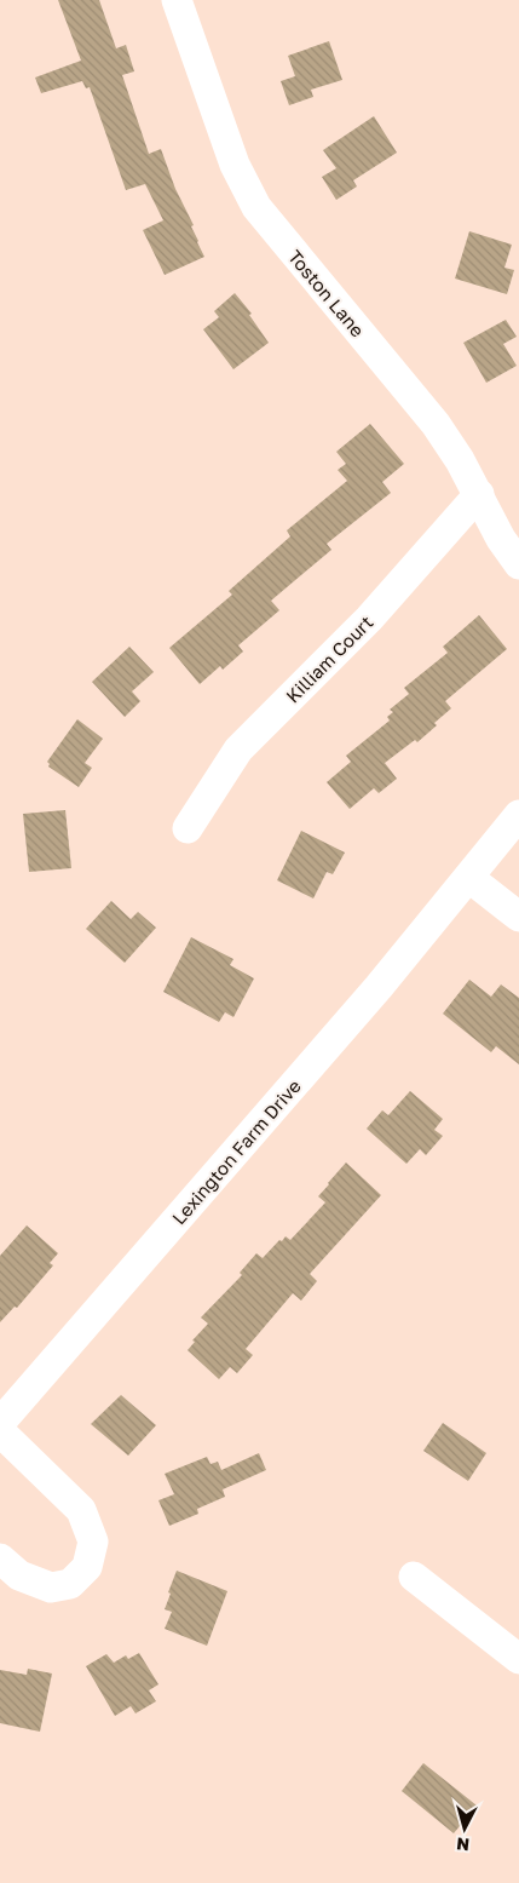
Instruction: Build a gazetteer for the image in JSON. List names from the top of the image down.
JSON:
{
  "streets": {
    "street": ["Toston Lane", "Killiam Court", "Lexington Farm Drive"]
  },
  "crossings": [
    ["Toston Lane", "Killiam Court"]
  ],
  "north": "bottom"
}
